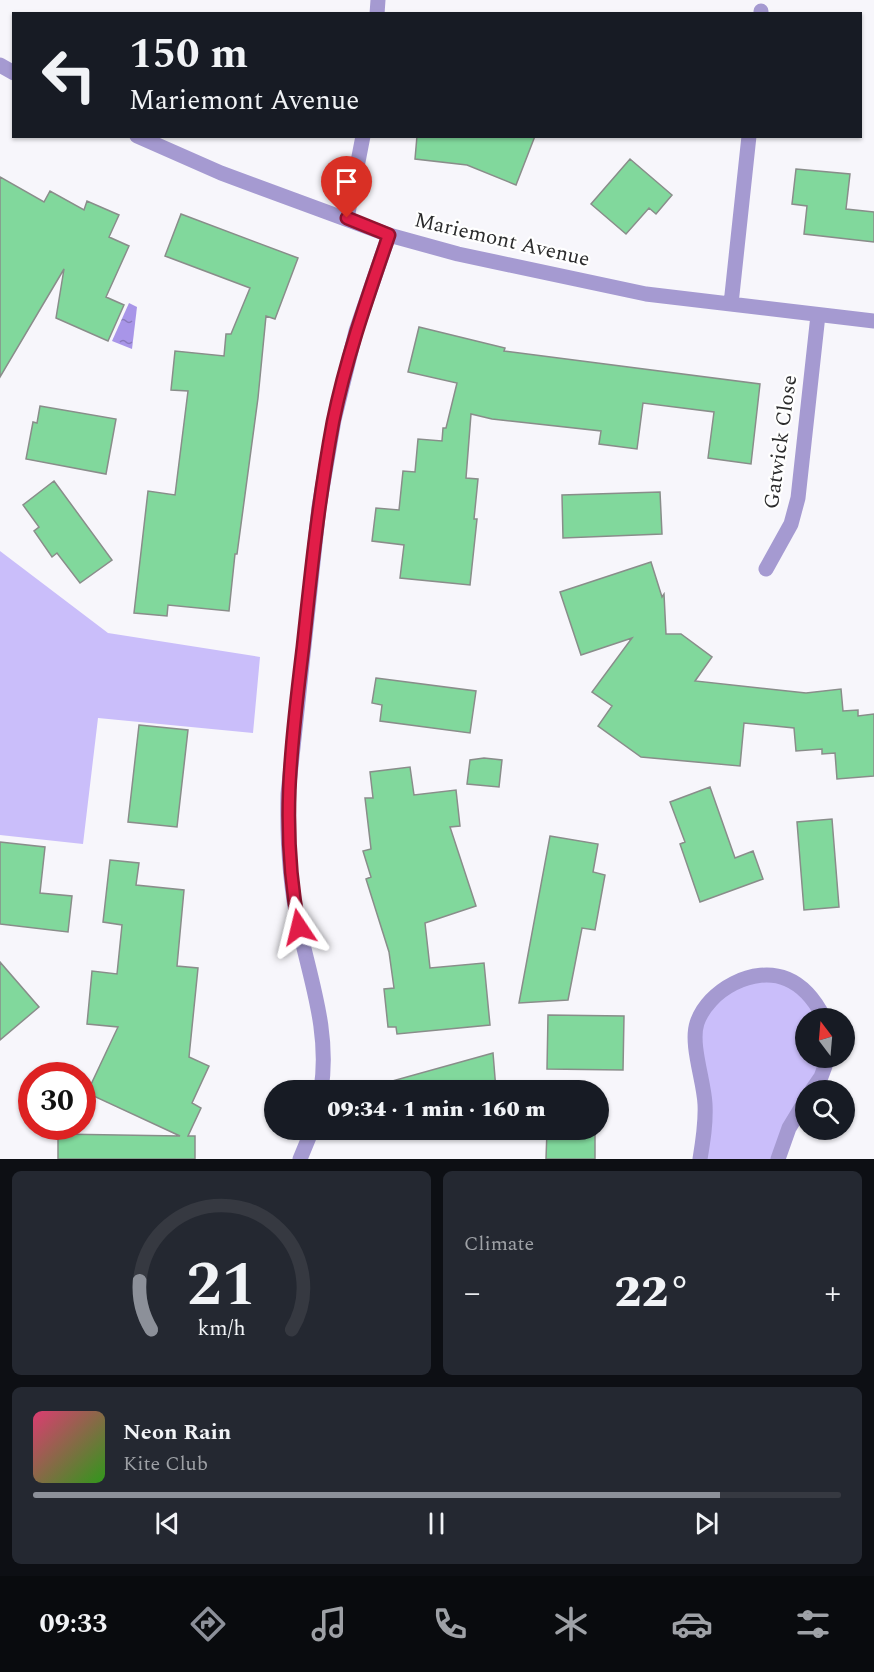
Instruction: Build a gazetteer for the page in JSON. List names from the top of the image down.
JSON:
{
  "streets": {
    "street": ["Mariemont Avenue", "Gatwick Close"]
  },
  "crossings": [
    ["Mariemont Avenue", "Gatwick Close"]
  ],
  "north": "top",
  "page": {
    "turn": ["150 m", "Mariemont Avenue"],
    "limit": "30",
    "trip": "09:34 · 1 min · 160 m",
    "tile": "Climate",
    "heat": ["−", "22°", "+"],
    "song": ["Neon Rain", "Kite Club"],
    "tabs": "09:33",
    "gauge": ["21", "km/h"]
  }
}
